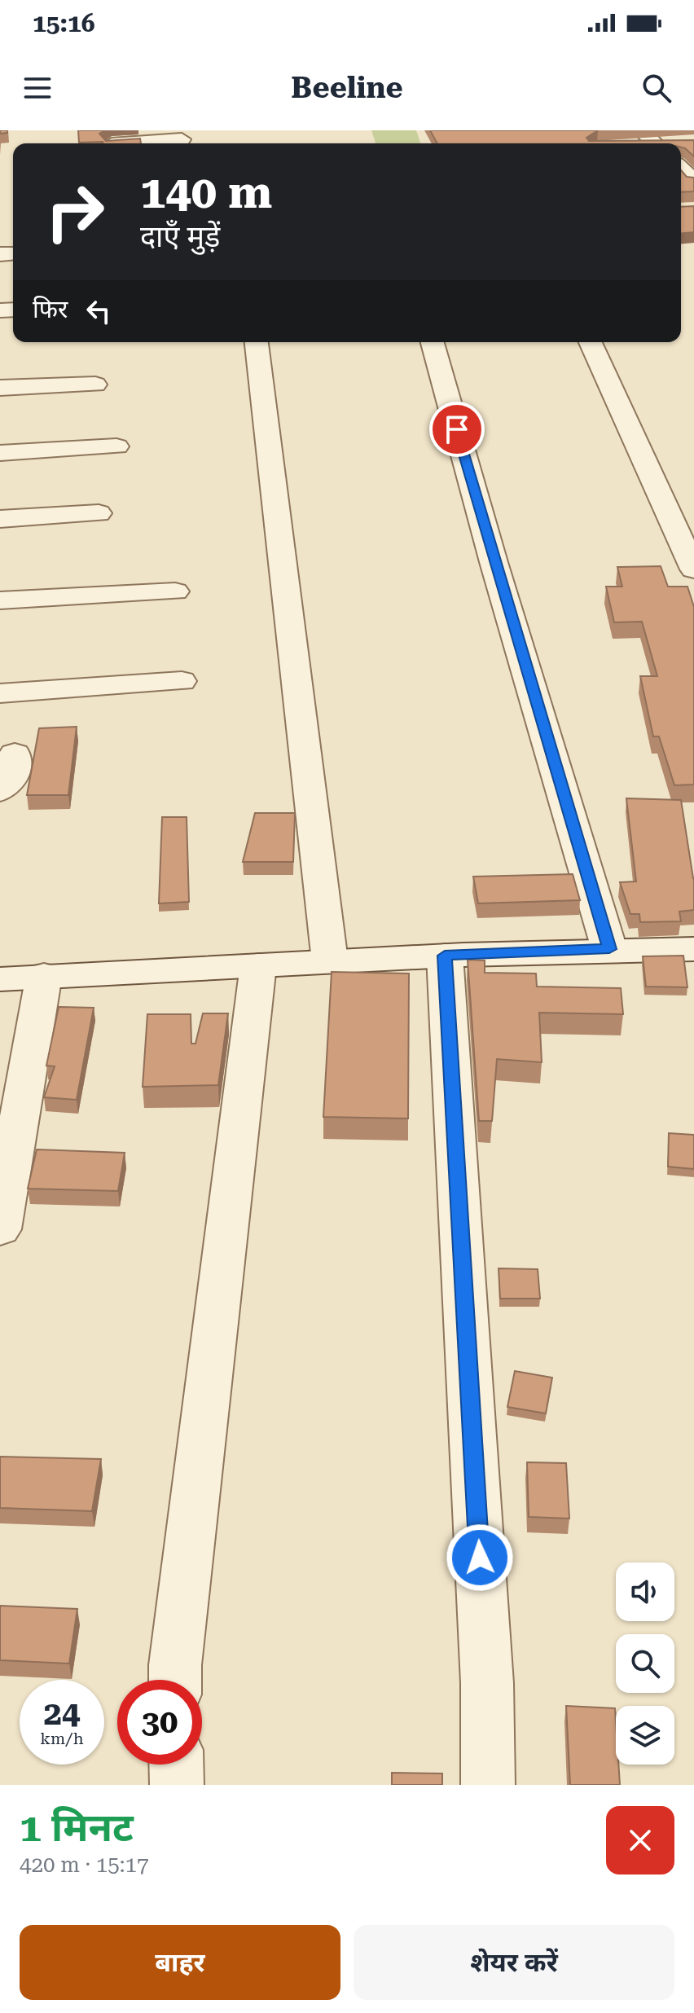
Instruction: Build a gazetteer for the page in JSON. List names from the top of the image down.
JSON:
{
  "page": {
    "status": "15:16",
    "header": "Beeline",
    "turn": ["140 m", "दाएँ मुड़ें"],
    "then": "फिर",
    "speed": "24 km/h",
    "limit": "30",
    "heading": ["1 मिनट", "420 m · 15:17"],
    "buttons": ["बाहर", "शेयर करें"]
  }
}
